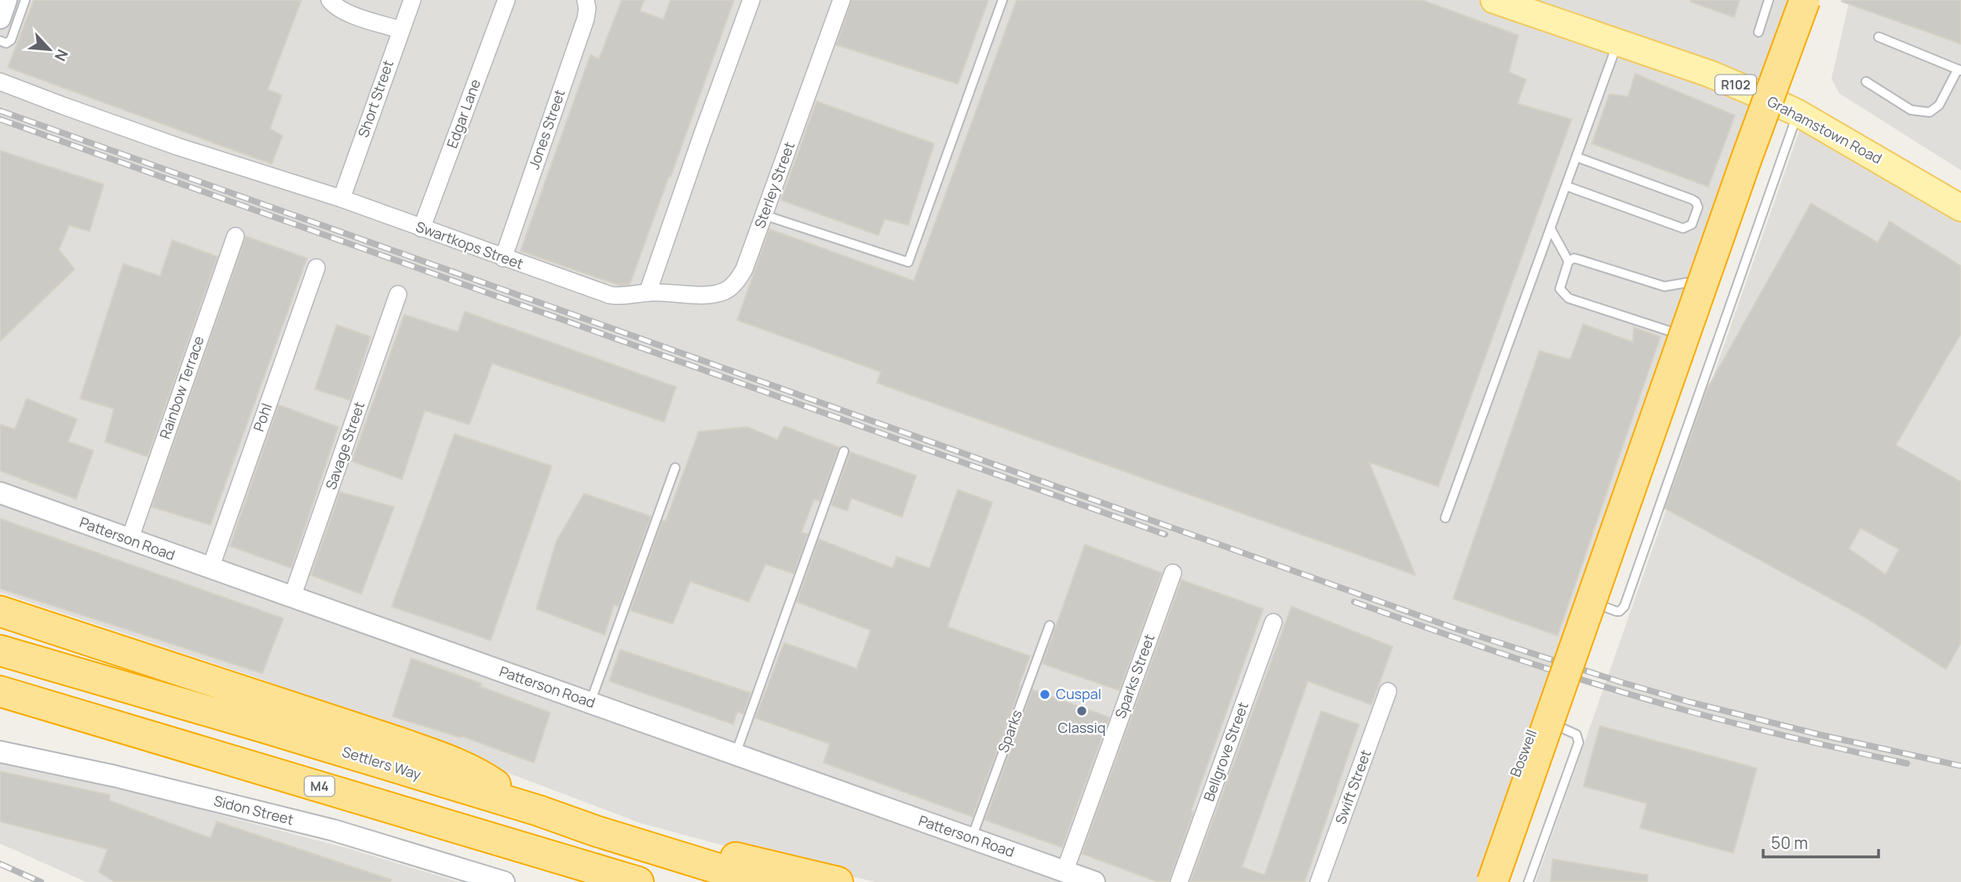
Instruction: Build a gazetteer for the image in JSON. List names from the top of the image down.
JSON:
{
  "streets": {
    "highway": ["Settlers Way", "M4"],
    "main road": ["R102", "Grahamstown Road"],
    "street": [
      "Short Street",
      "Edgar Lane",
      "Jones Street",
      "Sterley Street",
      "Swartkops Street",
      "Rainbow Terrace",
      "Pohl",
      "Savage Street",
      "Patterson Road",
      "Sparks Street",
      "Bellgrove Street",
      "Swift Street",
      "Sidon Street"
    ],
    "lane": ["Sparks", "Boswell"]
  },
  "crossings": [
    ["Short Street", "Swartkops Street"],
    ["Edgar Lane", "Swartkops Street"],
    ["Jones Street", "Swartkops Street"],
    ["Sterley Street", "Swartkops Street"],
    ["Rainbow Terrace", "Patterson Road"],
    ["Pohl", "Patterson Road"],
    ["Savage Street", "Patterson Road"],
    ["Patterson Road", "Sparks Street"],
    ["Patterson Road", "Sparks"]
  ],
  "places": ["Cuspal", "Classiq"],
  "scale_bar": "50 m",
  "north": "bottom right"
}
